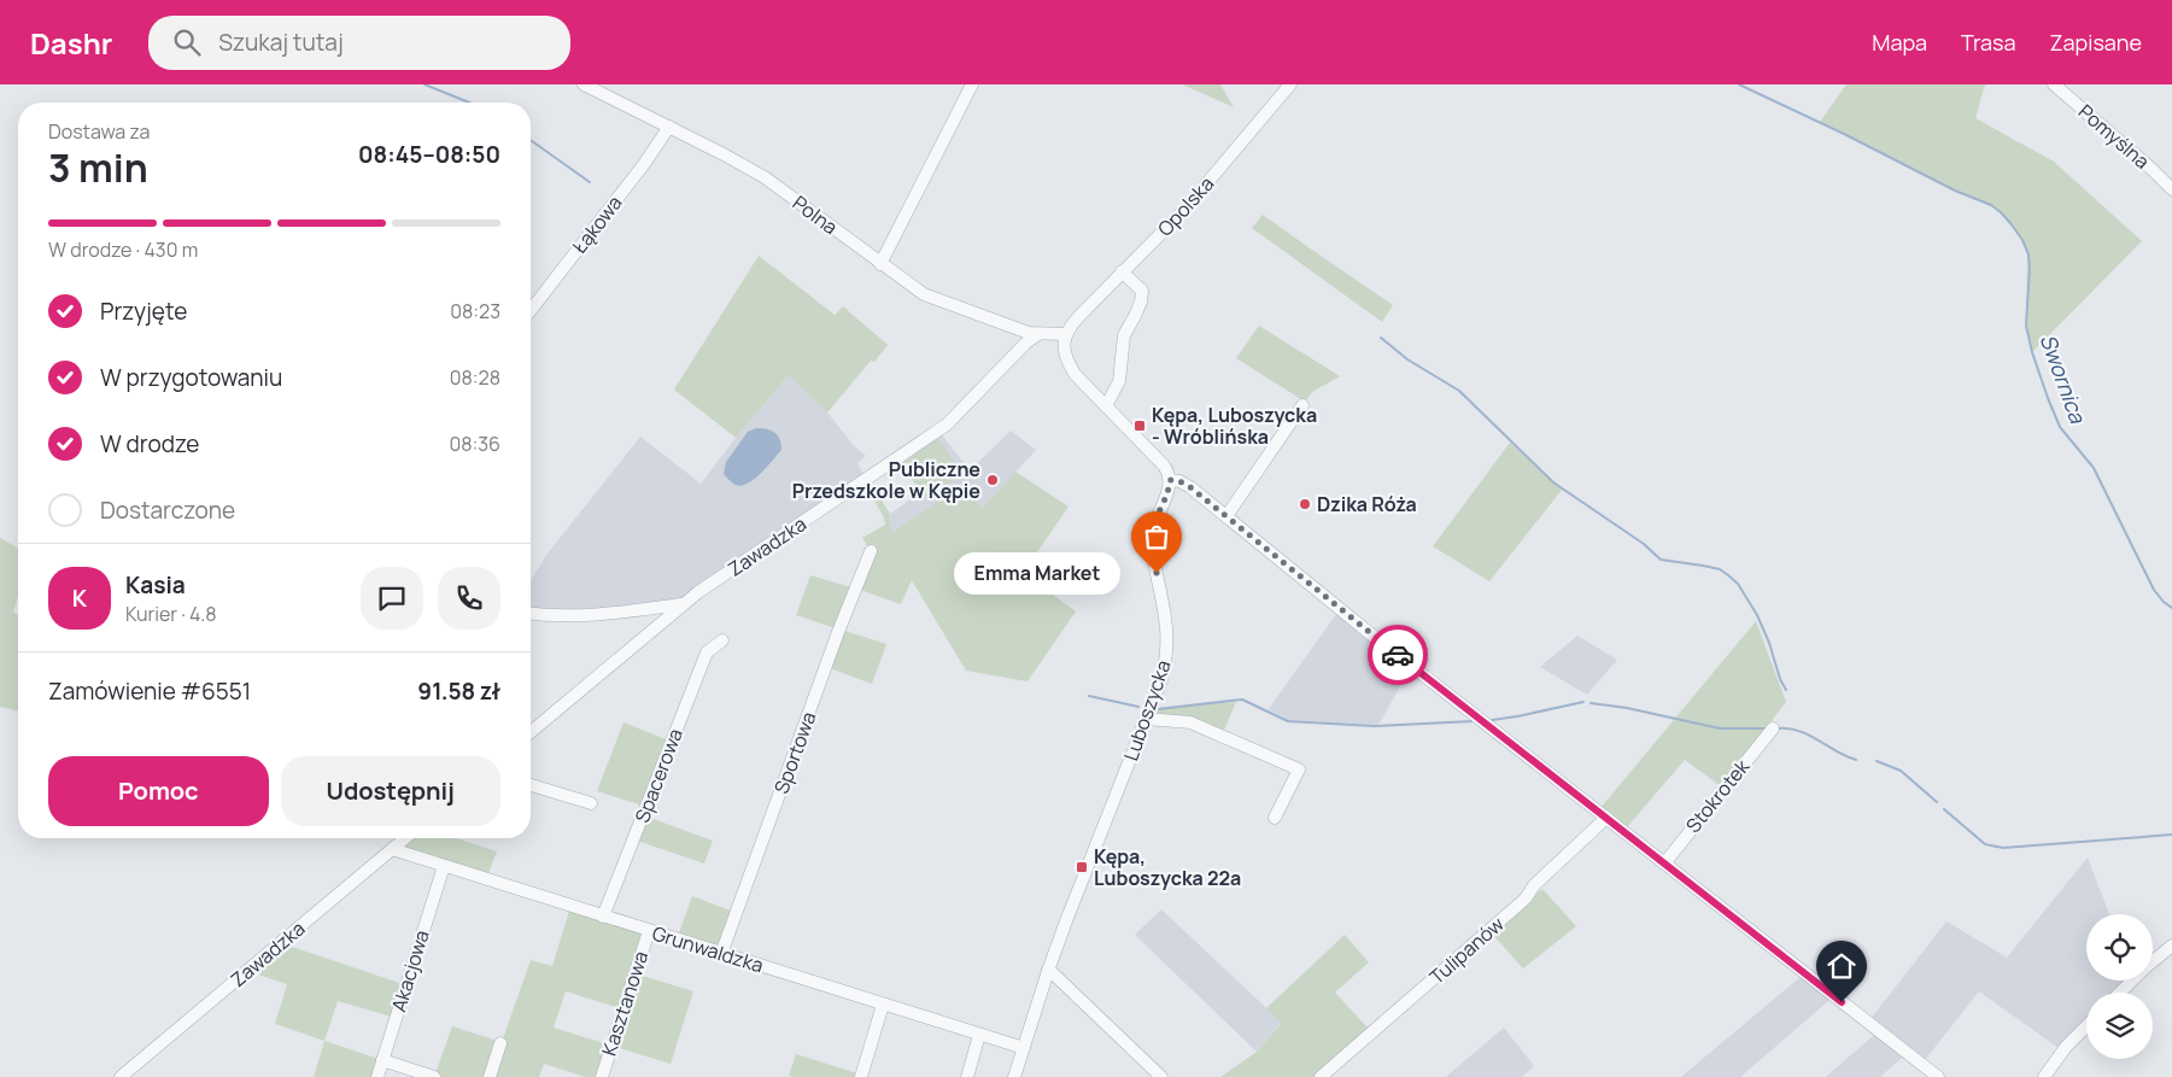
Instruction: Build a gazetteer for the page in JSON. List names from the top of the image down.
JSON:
{
  "streets": {
    "street": [
      "Pomyślna",
      "Opolska",
      "Polna",
      "Łąkowa",
      "Zawadzka",
      "Luboszycka",
      "Sportowa",
      "Spacerowa",
      "Stokrotek",
      "Grunwaldzka",
      "Tulipanów",
      "Akacjowa",
      "Kasztanowa"
    ]
  },
  "crossings": [
    ["Opolska", "Polna"],
    ["Polna", "Łąkowa"],
    ["Polna", "Zawadzka"],
    ["Zawadzka", "Grunwaldzka"],
    ["Luboszycka", "Grunwaldzka"],
    ["Sportowa", "Grunwaldzka"],
    ["Spacerowa", "Grunwaldzka"],
    ["Grunwaldzka", "Akacjowa"],
    ["Grunwaldzka", "Kasztanowa"]
  ],
  "water": ["Swornica"],
  "places": {
    "transit": ["Kępa, Luboszycka - Wróblińska", "Kępa, Luboszycka 22a"],
    "other": ["Publiczne Przedszkole w Kępie", "Dzika Róża", "Emma Market"]
  },
  "page": {
    "header": "Dashr",
    "search": "Szukaj tutaj",
    "nav": ["Mapa", "Trasa", "Zapisane"],
    "heading": ["3 min", "Dostawa za", "08:45–08:50"],
    "panel": [
      "Kasia",
      "Kurier · 4.8",
      "Zamówienie #6551",
      "91.58 zł"
    ],
    "bar": "W drodze · 430 m",
    "list": [
      ["Przyjęte", "08:23"],
      ["W przygotowaniu", "08:28"],
      ["W drodze", "08:36"],
      "Dostarczone"
    ],
    "bubble": "Emma Market",
    "round": "K",
    "buttons": ["Pomoc", "Udostępnij"]
  }
}
